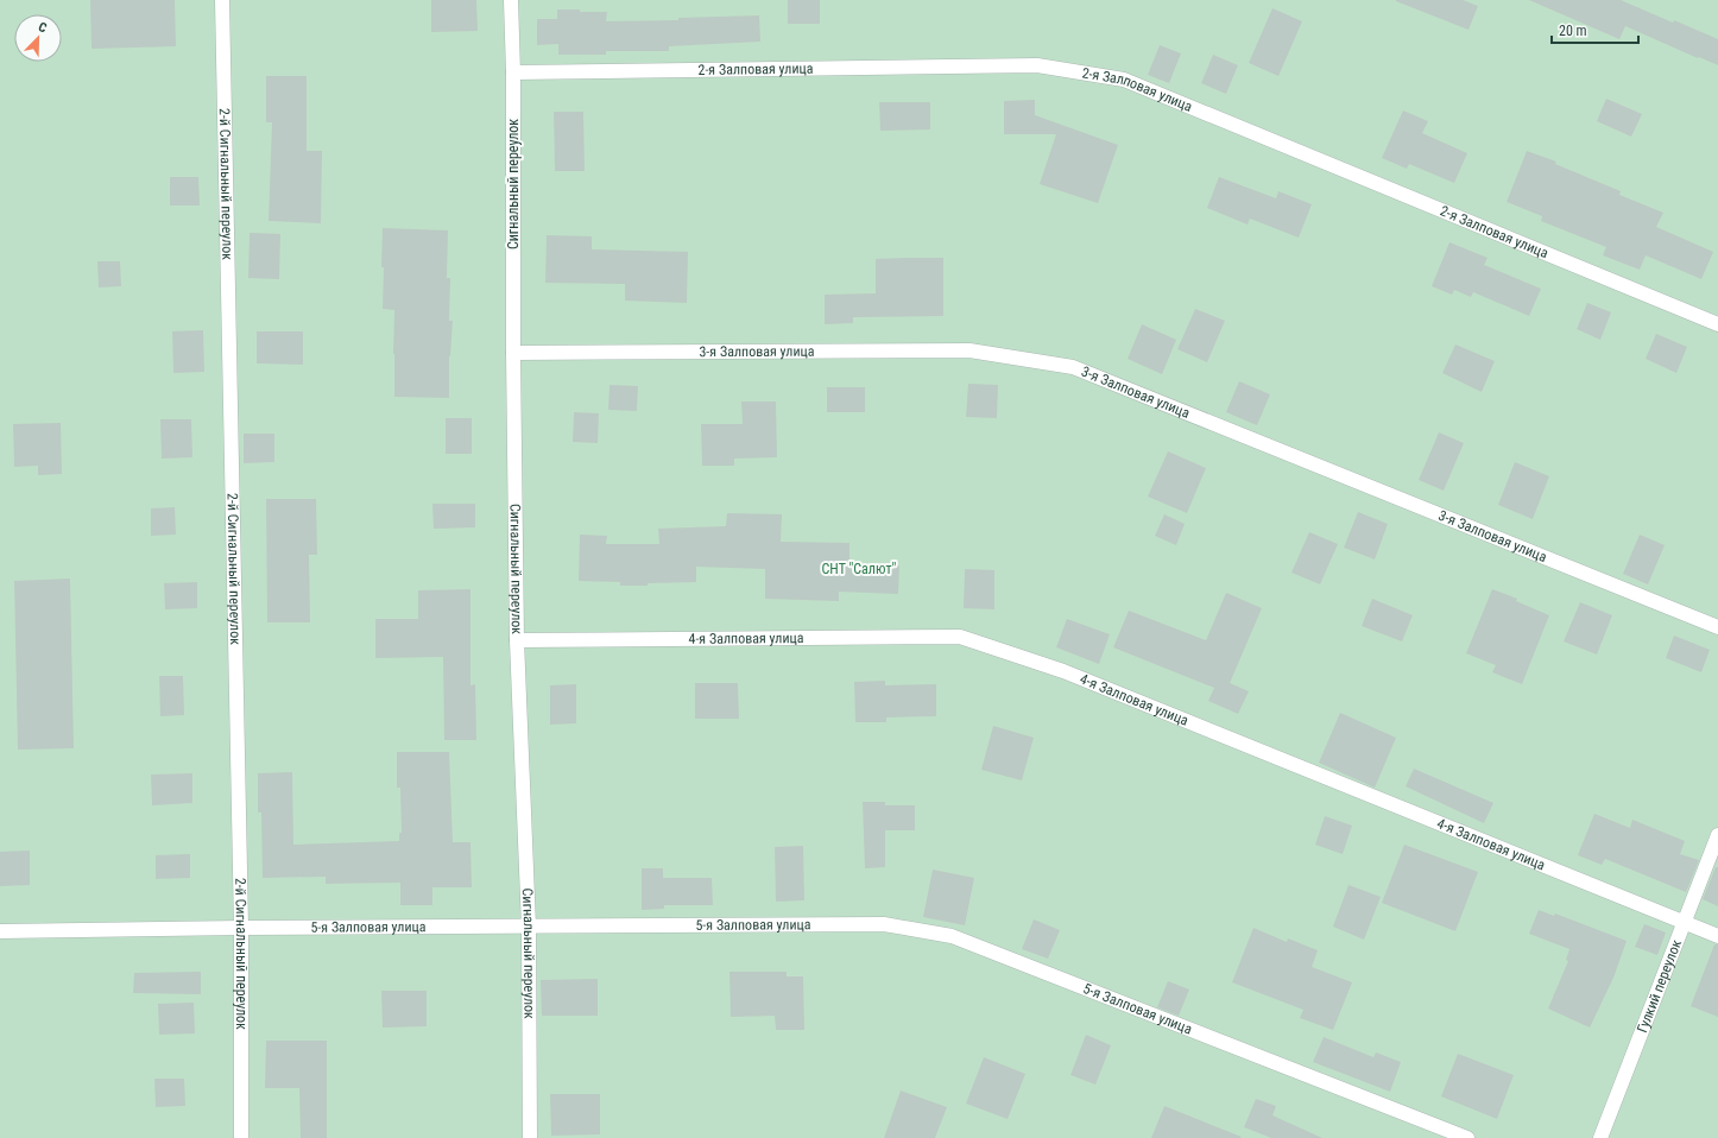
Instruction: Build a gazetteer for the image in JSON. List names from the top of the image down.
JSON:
{
  "streets": {
    "street": [
      "2-я Залповая улица",
      "2-й Сигнальный переулок",
      "Сигнальный переулок",
      "3-я Залповая улица",
      "4-я Залповая улица",
      "5-я Залповая улица",
      "Гулкий переулок"
    ]
  },
  "crossings": [
    ["2-я Залповая улица", "Сигнальный переулок"],
    ["2-й Сигнальный переулок", "5-я Залповая улица"],
    ["Сигнальный переулок", "3-я Залповая улица"],
    ["Сигнальный переулок", "4-я Залповая улица"],
    ["Сигнальный переулок", "5-я Залповая улица"],
    ["4-я Залповая улица", "Гулкий переулок"]
  ],
  "parks": ["СНТ \"Салют\""],
  "scale_bar": "20 m",
  "north": "top right"
}
